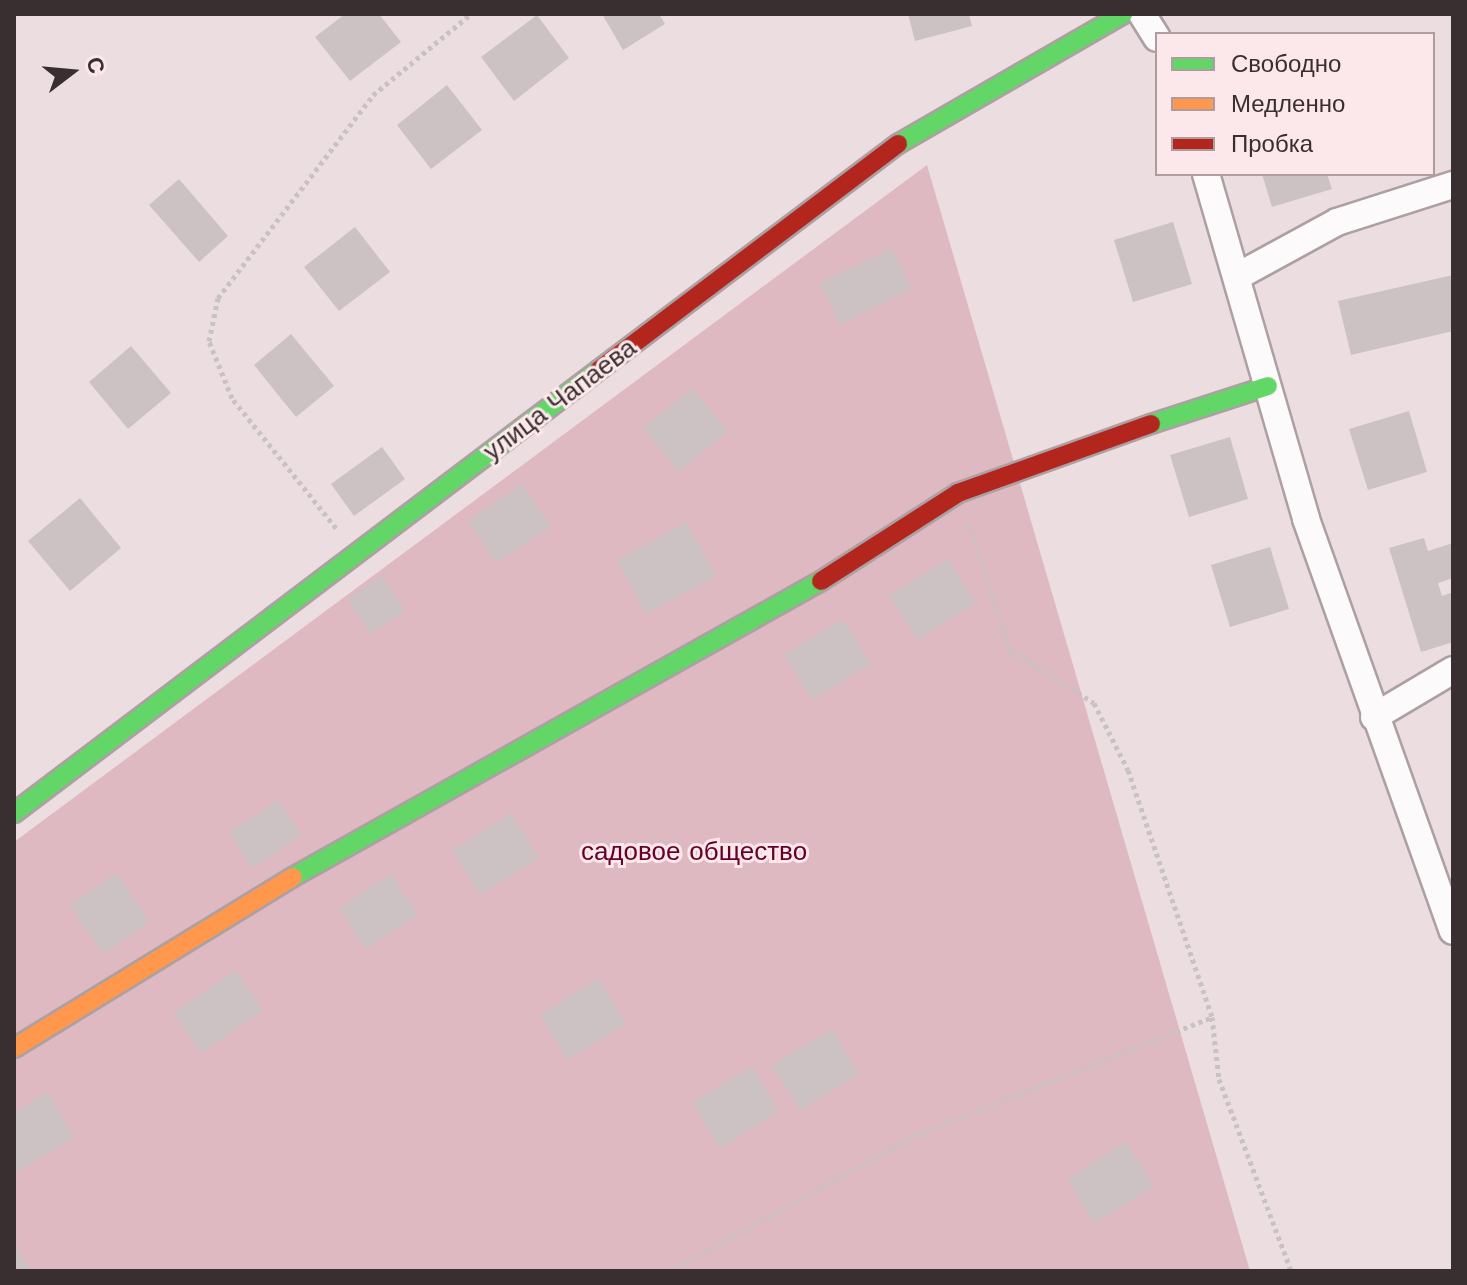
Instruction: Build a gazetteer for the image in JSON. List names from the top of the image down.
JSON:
{
  "streets": {
    "street": ["улица Чапаева"]
  },
  "parks": ["садовое общество"],
  "legend": ["Свободно", "Медленно", "Пробка"],
  "north": "right"
}
